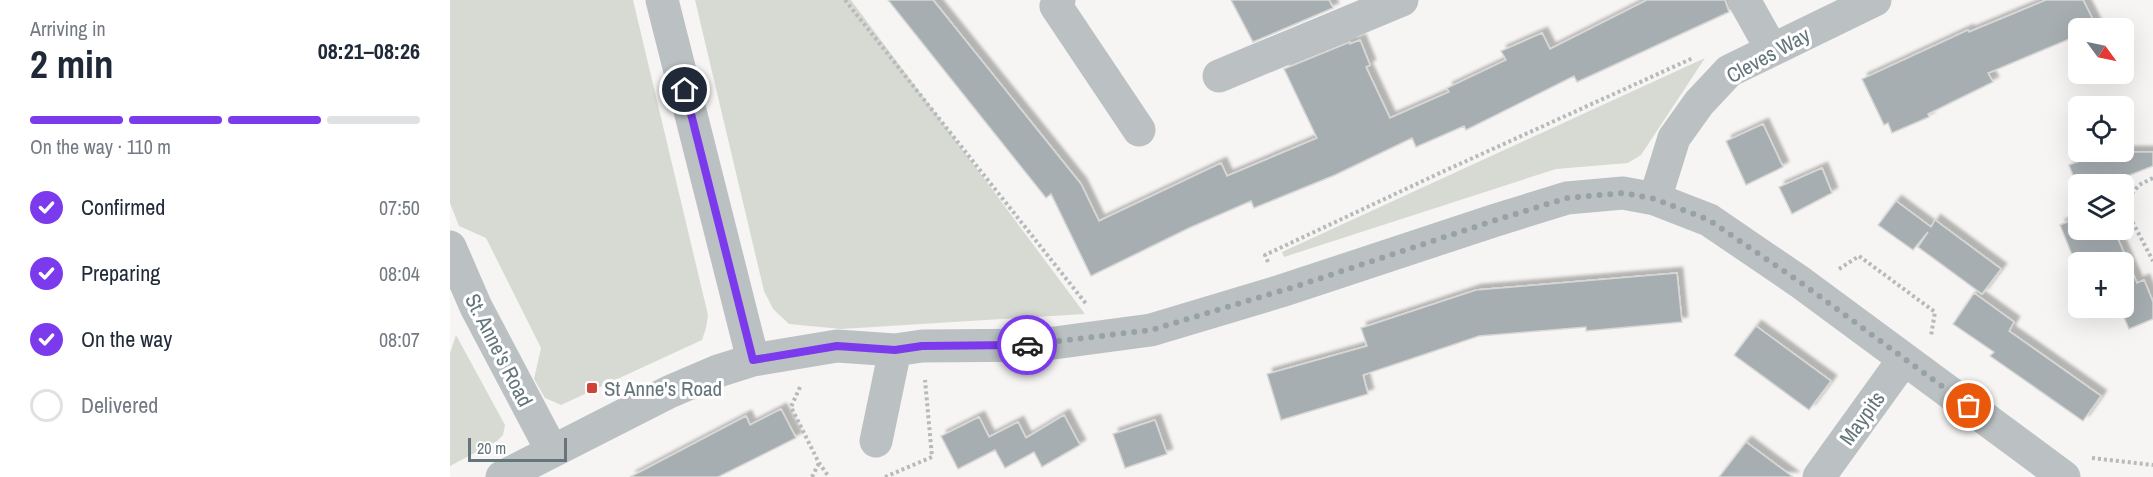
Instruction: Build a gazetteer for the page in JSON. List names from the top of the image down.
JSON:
{
  "streets": {
    "street": ["Cleves Way", "St. Anne's Road", "Maypits"]
  },
  "places": {
    "transit": ["St Anne's Road"]
  },
  "scale_bar": "20 m",
  "north": "bottom right",
  "page": {
    "heading": ["2 min", "Arriving in", "08:21–08:26"],
    "map_buttons": "+",
    "bar": "On the way · 110 m",
    "list": [
      ["Confirmed", "07:50"],
      ["Preparing", "08:04"],
      ["On the way", "08:07"],
      "Delivered"
    ],
    "scale": "20 m"
  }
}
